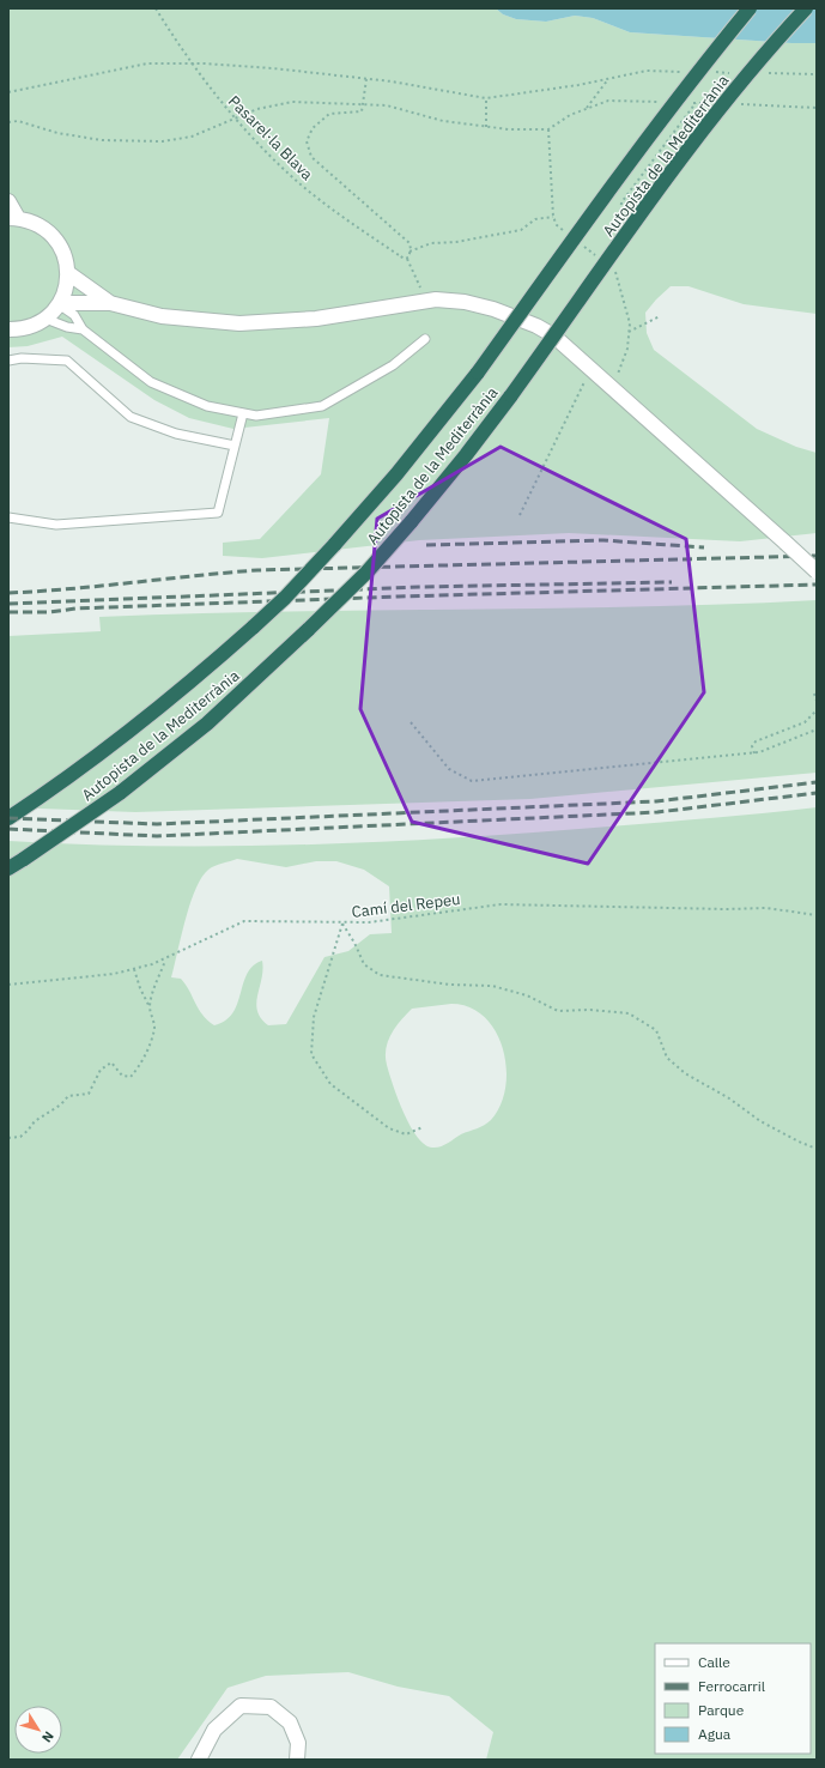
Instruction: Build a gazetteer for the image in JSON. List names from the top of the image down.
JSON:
{
  "streets": {
    "highway": ["Autopista de la Mediterrània"],
    "path": ["Pasarel·la Blava", "Camí del Repeu"]
  },
  "legend": [
    "Calle",
    "Ferrocarril",
    "Parque",
    "Agua"
  ],
  "north": "bottom right"
}
